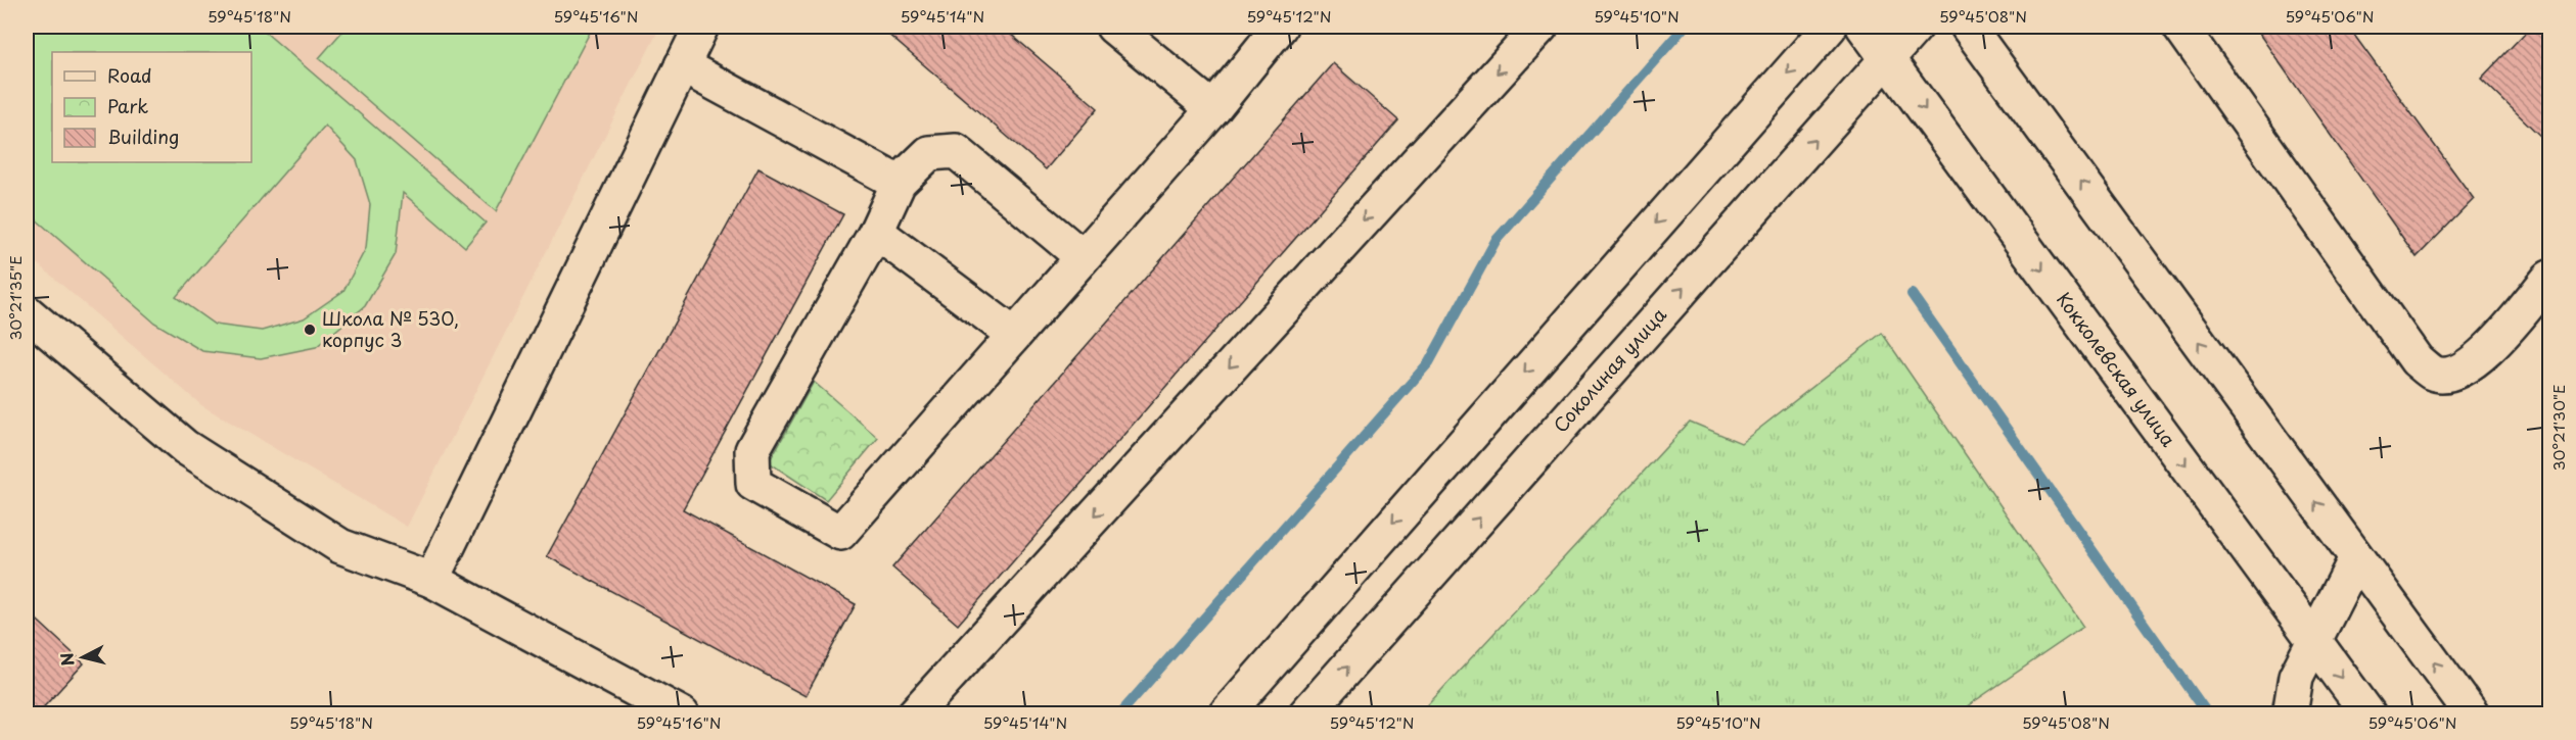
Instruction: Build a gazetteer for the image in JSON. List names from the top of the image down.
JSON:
{
  "streets": {
    "street": ["Кокколевская улица", "Соколиная улица"]
  },
  "crossings": [
    ["Кокколевская улица", "Соколиная улица"]
  ],
  "places": ["Школа № 530, корпус 3"],
  "legend": ["Road", "Park", "Building"],
  "north": "left",
  "coordinates": [
    "59°45'18\"N",
    "59°45'16\"N",
    "59°45'14\"N",
    "59°45'12\"N",
    "59°45'10\"N",
    "59°45'08\"N",
    "59°45'06\"N",
    "30°21'35\"E",
    "30°21'30\"E"
  ]
}
